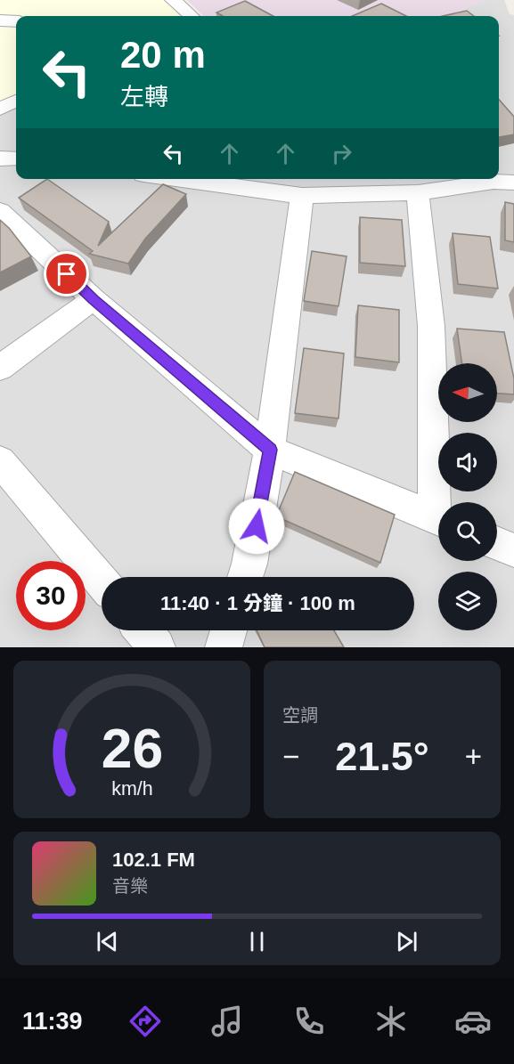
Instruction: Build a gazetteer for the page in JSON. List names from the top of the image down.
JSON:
{
  "north": "left",
  "page": {
    "turn": ["20 m", "左轉"],
    "limit": "30",
    "trip": "11:40 · 1 分鐘 · 100 m",
    "tile": "空調",
    "heat": ["−", "21.5°", "+"],
    "song": ["102.1 FM", "音樂"],
    "tabs": "11:39",
    "gauge": ["26", "km/h"]
  }
}
